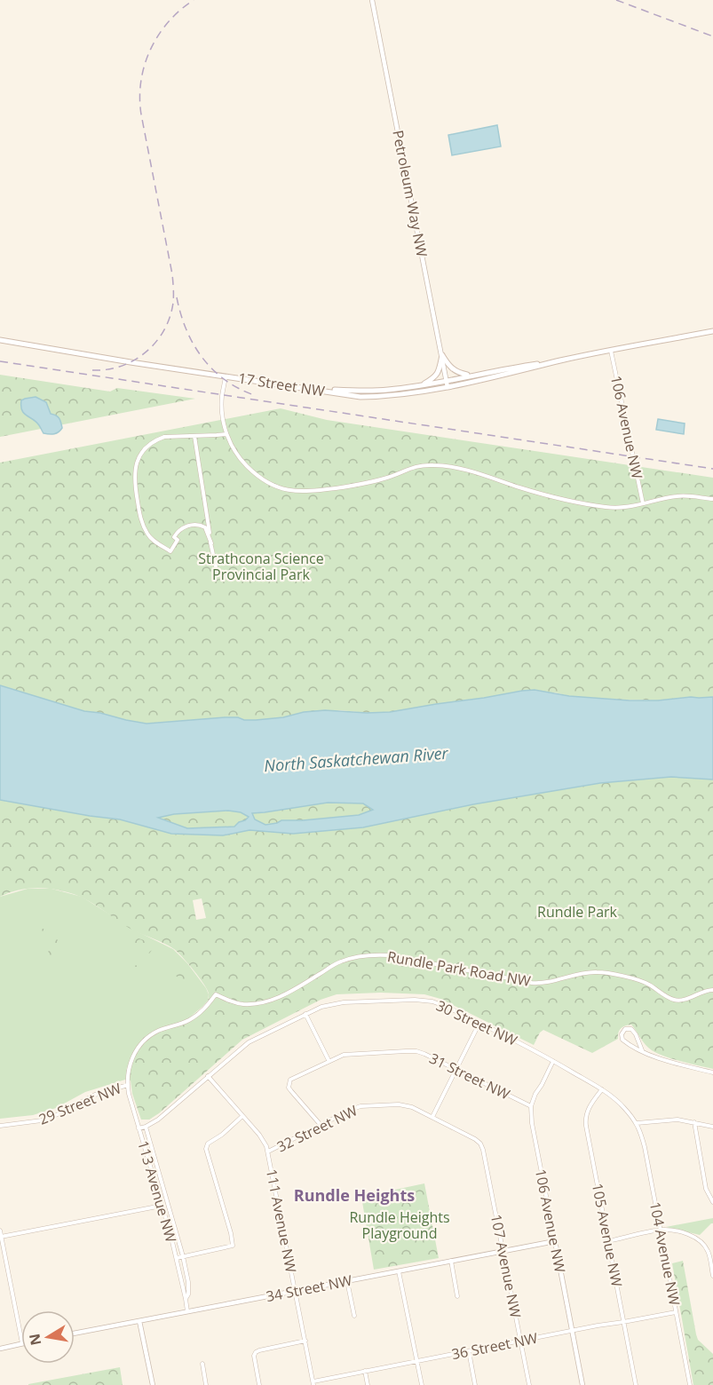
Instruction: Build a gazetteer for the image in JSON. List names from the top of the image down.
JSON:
{
  "streets": {
    "main road": ["17 Street NW"],
    "street": [
      "Petroleum Way NW",
      "106 Avenue NW",
      "Rundle Park Road NW",
      "30 Street NW",
      "31 Street NW",
      "29 Street NW",
      "32 Street NW",
      "113 Avenue NW",
      "111 Avenue NW",
      "105 Avenue NW",
      "104 Avenue NW",
      "107 Avenue NW",
      "34 Street NW",
      "36 Street NW"
    ]
  },
  "crossings": [
    ["Petroleum Way NW", "17 Street NW"],
    ["17 Street NW", "106 Avenue NW"],
    ["106 Avenue NW", "31 Street NW"],
    ["106 Avenue NW", "34 Street NW"],
    ["106 Avenue NW", "36 Street NW"],
    ["Rundle Park Road NW", "29 Street NW"],
    ["Rundle Park Road NW", "113 Avenue NW"],
    ["30 Street NW", "113 Avenue NW"],
    ["30 Street NW", "111 Avenue NW"],
    ["30 Street NW", "105 Avenue NW"],
    ["30 Street NW", "104 Avenue NW"],
    ["31 Street NW", "32 Street NW"],
    ["29 Street NW", "113 Avenue NW"],
    ["32 Street NW", "111 Avenue NW"],
    ["32 Street NW", "107 Avenue NW"],
    ["113 Avenue NW", "34 Street NW"],
    ["111 Avenue NW", "34 Street NW"],
    ["111 Avenue NW", "36 Street NW"],
    ["105 Avenue NW", "36 Street NW"],
    ["104 Avenue NW", "36 Street NW"],
    ["107 Avenue NW", "34 Street NW"],
    ["107 Avenue NW", "36 Street NW"]
  ],
  "districts": ["Rundle Heights"],
  "water": ["North Saskatchewan River"],
  "parks": ["Strathcona Science Provincial Park", "Rundle Park", "Rundle Heights Playground"],
  "north": "left"
}
